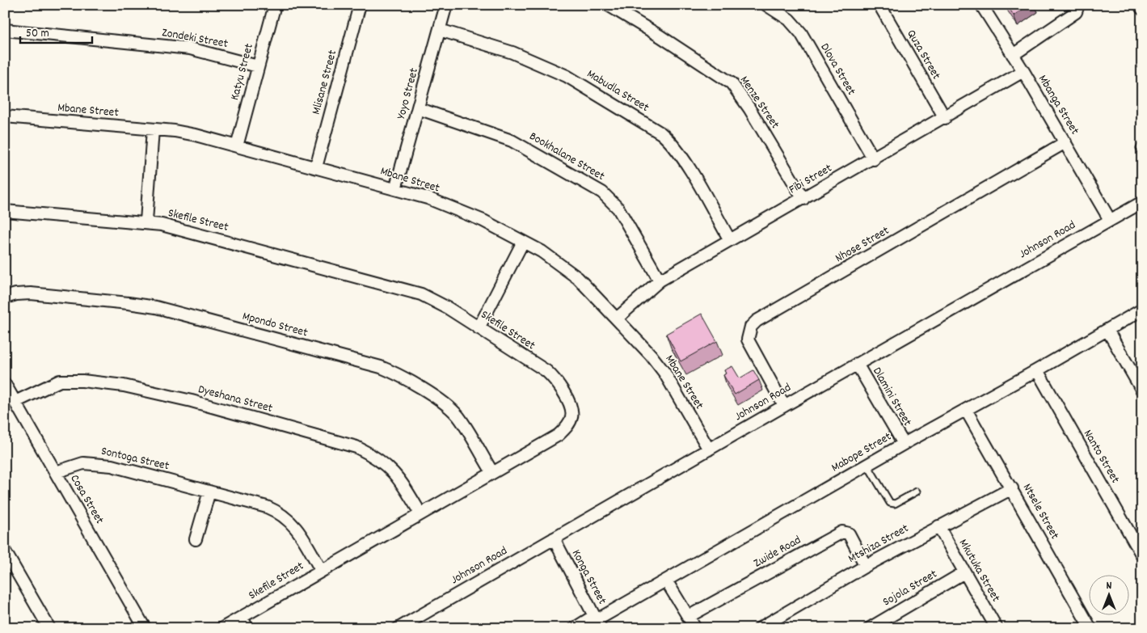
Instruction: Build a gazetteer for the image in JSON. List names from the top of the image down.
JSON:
{
  "streets": {
    "street": [
      "Zondeki Street",
      "Quza Street",
      "Dlova Street",
      "Katyu Street",
      "Mlisane Street",
      "Mabudla Street",
      "Yoyo Street",
      "Menze Street",
      "Mbanga Street",
      "Mbane Street",
      "Bookhalane Street",
      "Fibi Street",
      "Skefile Street",
      "Johnson Road",
      "Nhose Street",
      "Mpondo Street",
      "Dlamini Street",
      "Dyeshana Street",
      "Mabope Street",
      "Nanto Street",
      "Sontoga Street",
      "Cosa Street",
      "Ntsele Street",
      "Mtshiza Street",
      "Zwide Road",
      "Mkutuka Street",
      "Konga Street",
      "Sojola Street"
    ]
  },
  "crossings": [
    ["Zondeki Street", "Katyu Street"],
    ["Quza Street", "Fibi Street"],
    ["Dlova Street", "Fibi Street"],
    ["Katyu Street", "Mbane Street"],
    ["Mlisane Street", "Mbane Street"],
    ["Mabudla Street", "Yoyo Street"],
    ["Mabudla Street", "Fibi Street"],
    ["Yoyo Street", "Mbane Street"],
    ["Yoyo Street", "Bookhalane Street"],
    ["Menze Street", "Fibi Street"],
    ["Mbanga Street", "Fibi Street"],
    ["Mbanga Street", "Johnson Road"],
    ["Mbanga Street", "Nhose Street"],
    ["Mbane Street", "Fibi Street"],
    ["Mbane Street", "Johnson Road"],
    ["Bookhalane Street", "Fibi Street"],
    ["Skefile Street", "Mpondo Street"],
    ["Skefile Street", "Dyeshana Street"],
    ["Skefile Street", "Sontoga Street"],
    ["Johnson Road", "Nhose Street"],
    ["Johnson Road", "Dlamini Street"],
    ["Johnson Road", "Konga Street"],
    ["Dlamini Street", "Mabope Street"],
    ["Dyeshana Street", "Cosa Street"],
    ["Mabope Street", "Nanto Street"],
    ["Mabope Street", "Ntsele Street"],
    ["Mabope Street", "Konga Street"],
    ["Sontoga Street", "Cosa Street"],
    ["Ntsele Street", "Mtshiza Street"],
    ["Mtshiza Street", "Zwide Road"],
    ["Mtshiza Street", "Mkutuka Street"],
    ["Mkutuka Street", "Sojola Street"]
  ],
  "scale_bar": "50 m",
  "north": "top"
}
